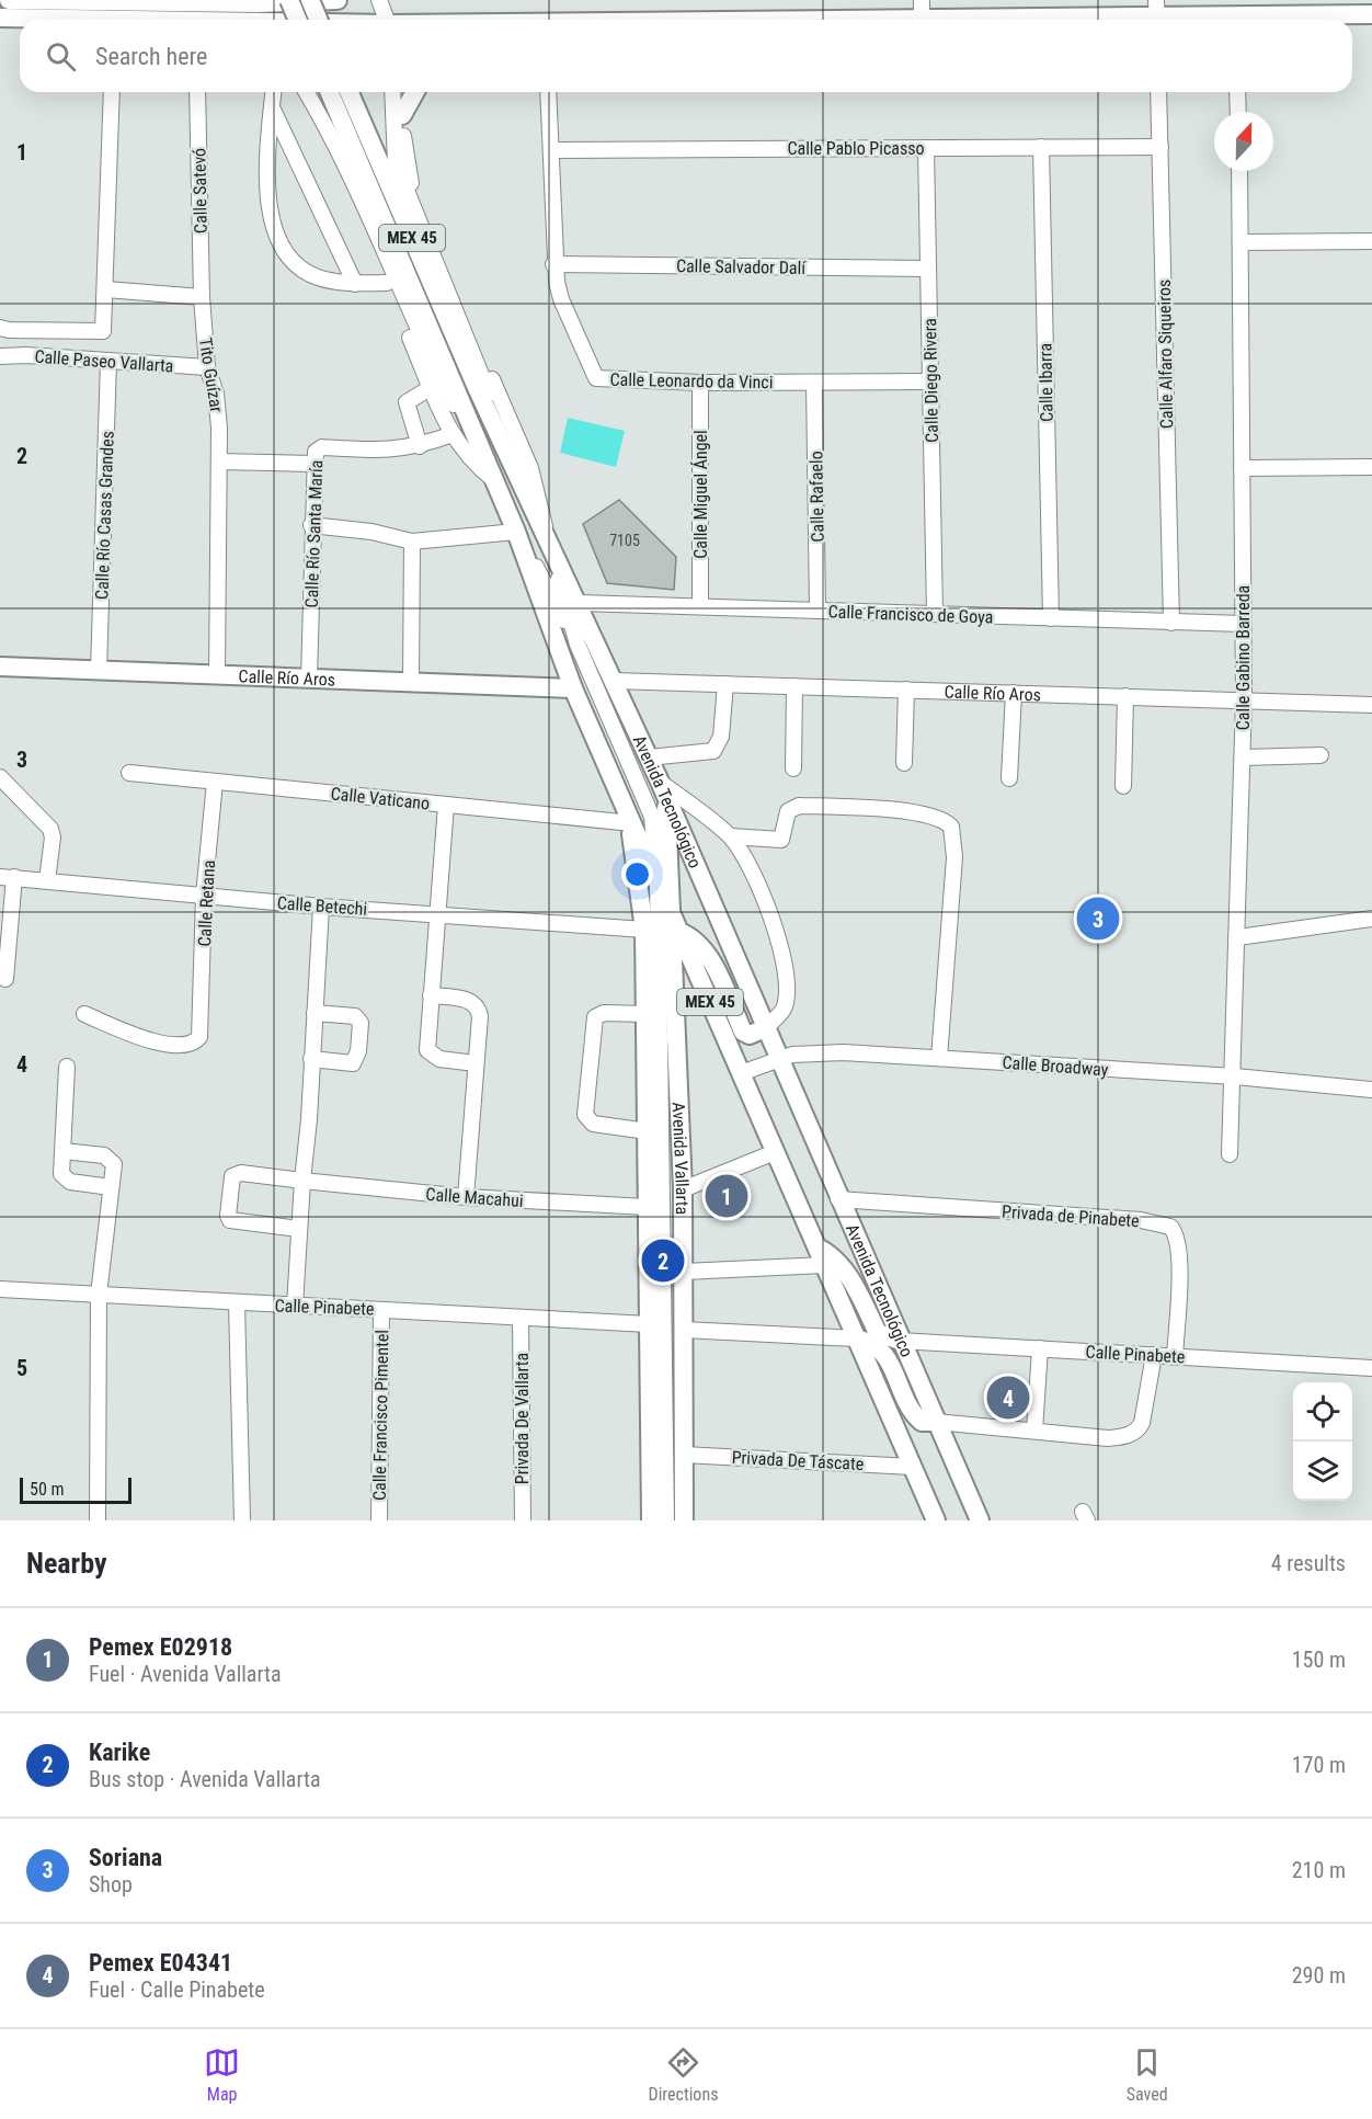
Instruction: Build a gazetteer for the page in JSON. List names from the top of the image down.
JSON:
{
  "streets": {
    "main road": [
      "MEX 45",
      "Calle Río Aros",
      "Avenida Tecnológico",
      "Avenida Vallarta"
    ],
    "street": [
      "Calle Pablo Picasso",
      "Calle Satevó",
      "Calle Salvador Dalí",
      "Calle Alfaro Siqueiros",
      "Calle Paseo Vallarta",
      "Tito Guízar",
      "Calle Leonardo da Vinci",
      "Calle Diego Rivera",
      "Calle Ibarra",
      "Calle Miguel Ángel",
      "Calle Rafaelo",
      "Calle Río Casas Grandes",
      "Calle Río Santa María",
      "Calle Francisco de Goya",
      "Calle Gabino Barreda",
      "Calle Vaticano",
      "Calle Retana",
      "Calle Betechi",
      "Calle Broadway",
      "Calle Macahui",
      "Privada de Pinabete",
      "Calle Pinabete",
      "Calle Francisco Pimentel",
      "Privada De Vallarta",
      "Privada De Táscate"
    ]
  },
  "crossings": [
    ["Calle Pablo Picasso", "Calle Alfaro Siqueiros"],
    ["Calle Pablo Picasso", "Calle Leonardo da Vinci"],
    ["Calle Pablo Picasso", "Calle Diego Rivera"],
    ["Calle Pablo Picasso", "Calle Ibarra"],
    ["Calle Satevó", "Tito Guízar"],
    ["MEX 45", "Calle Río Aros"],
    ["MEX 45", "Calle Vaticano"],
    ["MEX 45", "Calle Broadway"],
    ["MEX 45", "Avenida Vallarta"],
    ["MEX 45", "Privada De Táscate"],
    ["Calle Salvador Dalí", "Calle Leonardo da Vinci"],
    ["Calle Salvador Dalí", "Calle Diego Rivera"],
    ["Calle Alfaro Siqueiros", "Calle Francisco de Goya"],
    ["Calle Paseo Vallarta", "Tito Guízar"],
    ["Calle Paseo Vallarta", "Calle Río Casas Grandes"],
    ["Tito Guízar", "Calle Río Aros"],
    ["Calle Leonardo da Vinci", "Calle Diego Rivera"],
    ["Calle Leonardo da Vinci", "Calle Miguel Ángel"],
    ["Calle Leonardo da Vinci", "Calle Rafaelo"],
    ["Calle Diego Rivera", "Calle Francisco de Goya"],
    ["Calle Ibarra", "Calle Francisco de Goya"],
    ["Calle Miguel Ángel", "Calle Francisco de Goya"],
    ["Calle Rafaelo", "Calle Francisco de Goya"],
    ["Calle Río Casas Grandes", "Calle Río Aros"],
    ["Calle Río Santa María", "Calle Río Aros"],
    ["Calle Francisco de Goya", "Calle Gabino Barreda"],
    ["Calle Francisco de Goya", "Avenida Tecnológico"],
    ["Calle Gabino Barreda", "Calle Río Aros"],
    ["Calle Gabino Barreda", "Calle Broadway"],
    ["Calle Río Aros", "Avenida Tecnológico"],
    ["Calle Vaticano", "Calle Retana"],
    ["Calle Vaticano", "Avenida Vallarta"],
    ["Avenida Tecnológico", "Calle Broadway"],
    ["Avenida Tecnológico", "Avenida Vallarta"],
    ["Avenida Tecnológico", "Privada de Pinabete"],
    ["Avenida Tecnológico", "Calle Pinabete"],
    ["Calle Retana", "Calle Betechi"],
    ["Calle Betechi", "Avenida Vallarta"],
    ["Avenida Vallarta", "Calle Macahui"],
    ["Avenida Vallarta", "Calle Pinabete"],
    ["Avenida Vallarta", "Privada De Táscate"],
    ["Privada de Pinabete", "Calle Pinabete"],
    ["Calle Pinabete", "Calle Francisco Pimentel"],
    ["Calle Pinabete", "Privada De Vallarta"]
  ],
  "house_numbers": ["7105"],
  "scale_bar": "50 m",
  "north": "top",
  "page": {
    "search": "Search here",
    "pins": [
      "3",
      "1",
      "2",
      "4"
    ],
    "scale": "50 m",
    "heading": ["Nearby", "4 results"],
    "list": [
      {
        "mark": "1",
        "name": "Pemex E02918",
        "note": "Fuel · Avenida Vallarta",
        "value": "150 m"
      },
      {
        "mark": "2",
        "name": "Karike",
        "note": "Bus stop · Avenida Vallarta",
        "value": "170 m"
      },
      {
        "mark": "3",
        "name": "Soriana",
        "note": "Shop",
        "value": "210 m"
      },
      {
        "mark": "4",
        "name": "Pemex E04341",
        "note": "Fuel · Calle Pinabete",
        "value": "290 m"
      }
    ],
    "nav": ["Map", "Directions", "Saved"]
  },
  "grid": {
    "rows": [
      "1",
      "2",
      "3",
      "4",
      "5"
    ]
  }
}
